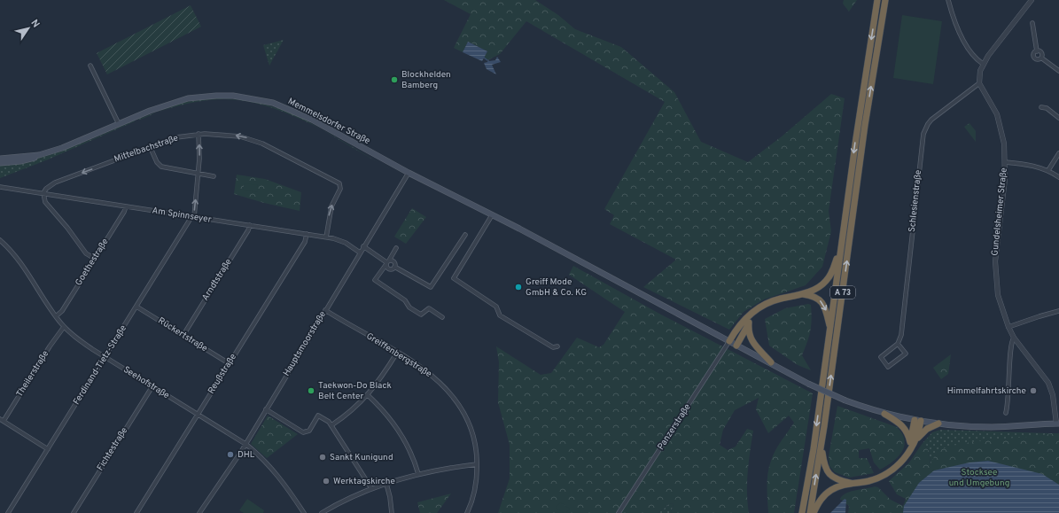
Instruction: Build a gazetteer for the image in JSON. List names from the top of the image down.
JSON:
{
  "streets": {
    "highway": ["A 73"],
    "main road": ["Memmelsdorfer Straße"],
    "street": [
      "Mittelbachstraße",
      "Schlesienstraße",
      "Gundelsheimer Straße",
      "Am Spinnseyer",
      "Goethestraße",
      "Arndtstraße",
      "Rückertstraße",
      "Hauptsmoorstraße",
      "Greiffenbergstraße",
      "Ferdinand-Tietz-Straße",
      "Theilerstraße",
      "Reußstraße",
      "Seehofstraße",
      "Panzerstraße",
      "Fichtestraße"
    ]
  },
  "crossings": [
    ["Memmelsdorfer Straße", "Gundelsheimer Straße"],
    ["Memmelsdorfer Straße", "Hauptsmoorstraße"],
    ["Memmelsdorfer Straße", "Panzerstraße"],
    ["Mittelbachstraße", "Am Spinnseyer"],
    ["Schlesienstraße", "Gundelsheimer Straße"],
    ["Am Spinnseyer", "Goethestraße"],
    ["Am Spinnseyer", "Arndtstraße"],
    ["Am Spinnseyer", "Hauptsmoorstraße"],
    ["Am Spinnseyer", "Ferdinand-Tietz-Straße"],
    ["Am Spinnseyer", "Reußstraße"],
    ["Goethestraße", "Seehofstraße"],
    ["Arndtstraße", "Rückertstraße"],
    ["Rückertstraße", "Ferdinand-Tietz-Straße"],
    ["Rückertstraße", "Reußstraße"],
    ["Hauptsmoorstraße", "Greiffenbergstraße"],
    ["Hauptsmoorstraße", "Seehofstraße"],
    ["Ferdinand-Tietz-Straße", "Seehofstraße"],
    ["Theilerstraße", "Seehofstraße"],
    ["Reußstraße", "Seehofstraße"],
    ["Seehofstraße", "Fichtestraße"]
  ],
  "parks": ["Stocksee und Umgebung"],
  "places": [
    "Blockhelden Bamberg",
    "Greiff Mode GmbH & Co. KG",
    "Taekwon-Do Black Belt Center",
    "Himmelfahrtskirche",
    "DHL",
    "Sankt Kunigund",
    "Werktagskirche"
  ],
  "north": "top right"
}
